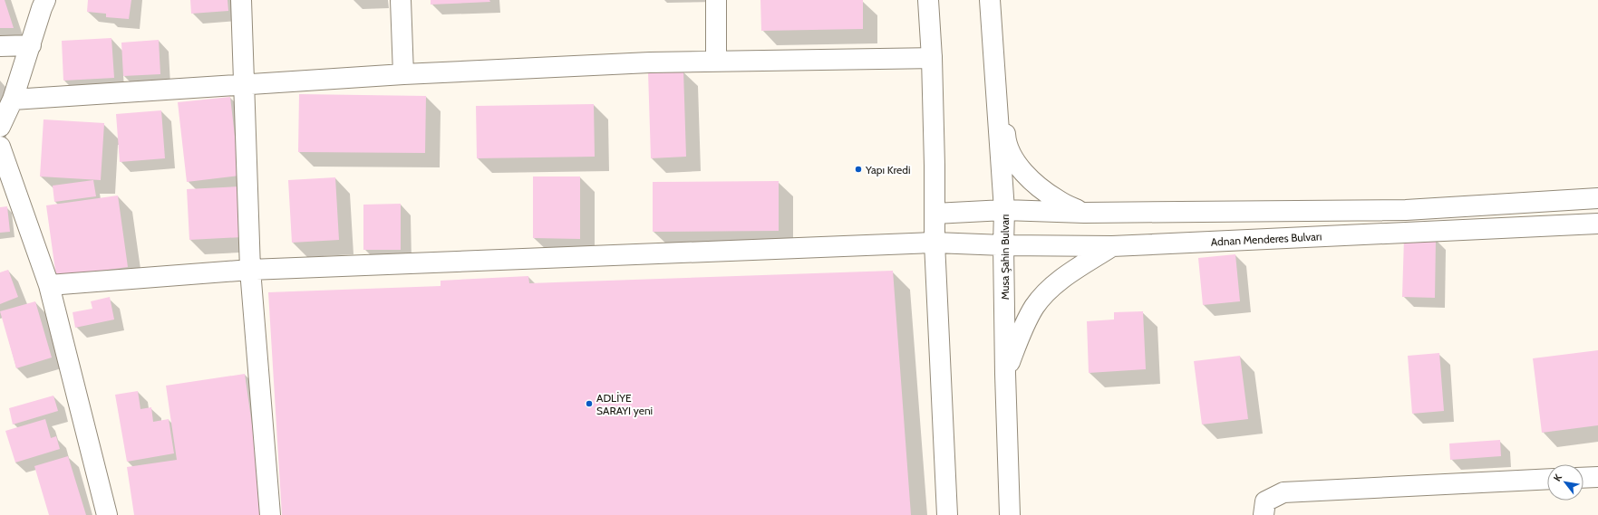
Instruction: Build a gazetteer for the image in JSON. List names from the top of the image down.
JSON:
{
  "streets": {
    "street": ["Adnan Menderes Bulvarı", "Musa Şahin Bulvarı"]
  },
  "crossings": [
    ["Adnan Menderes Bulvarı", "Musa Şahin Bulvarı"]
  ],
  "places": ["Yapı Kredi", "ADLİYE SARAYI yeni"],
  "north": "top left"
}
